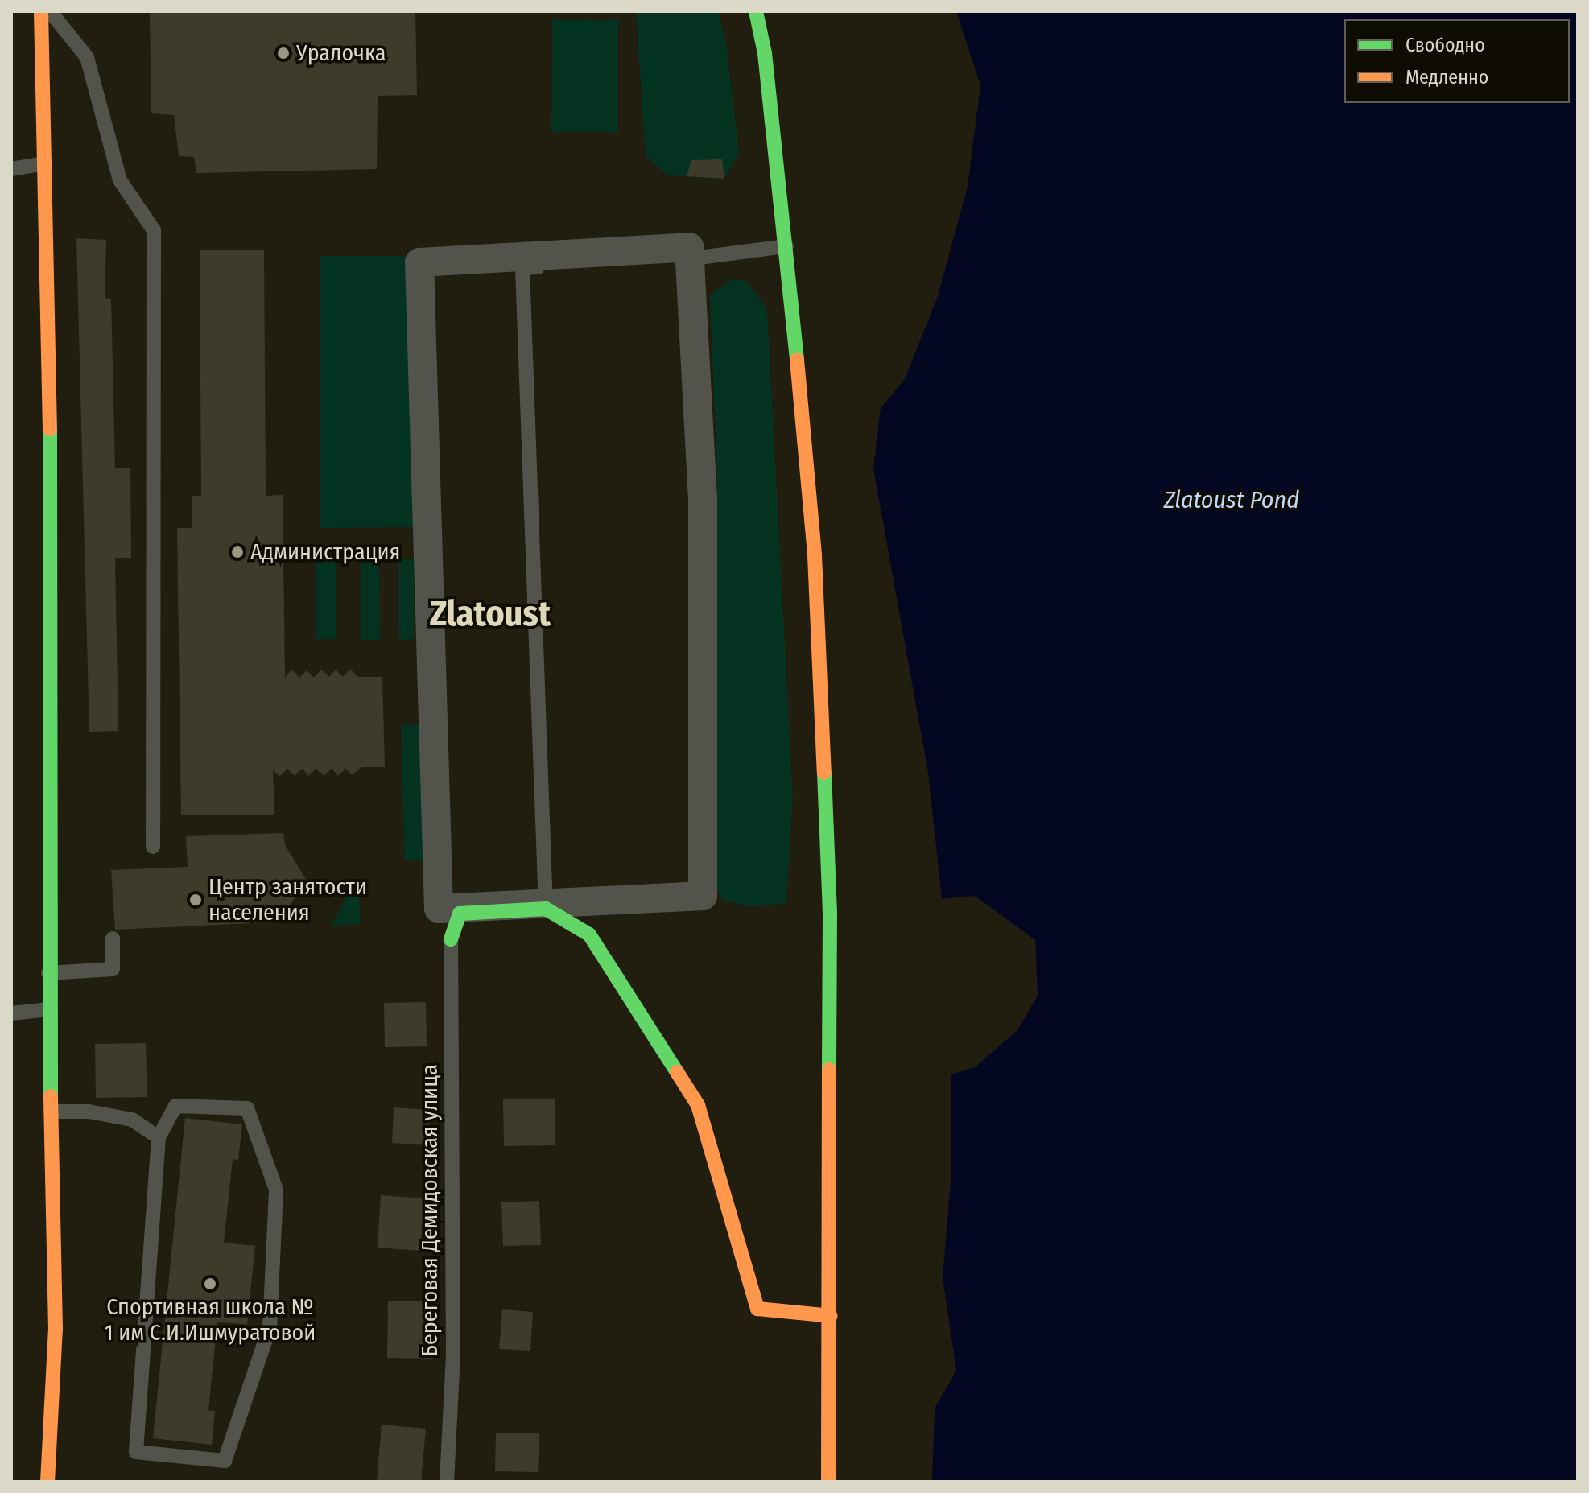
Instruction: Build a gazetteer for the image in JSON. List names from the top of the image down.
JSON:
{
  "streets": {
    "lane": ["Береговая Демидовская улица"]
  },
  "districts": ["Zlatoust"],
  "water": ["Zlatoust Pond"],
  "places": [
    "Уралочка",
    "Администрация",
    "Центр занятости населения",
    "Спортивная школа № 1 им С.И.Ишмуратовой"
  ],
  "legend": ["Свободно", "Медленно"]
}
